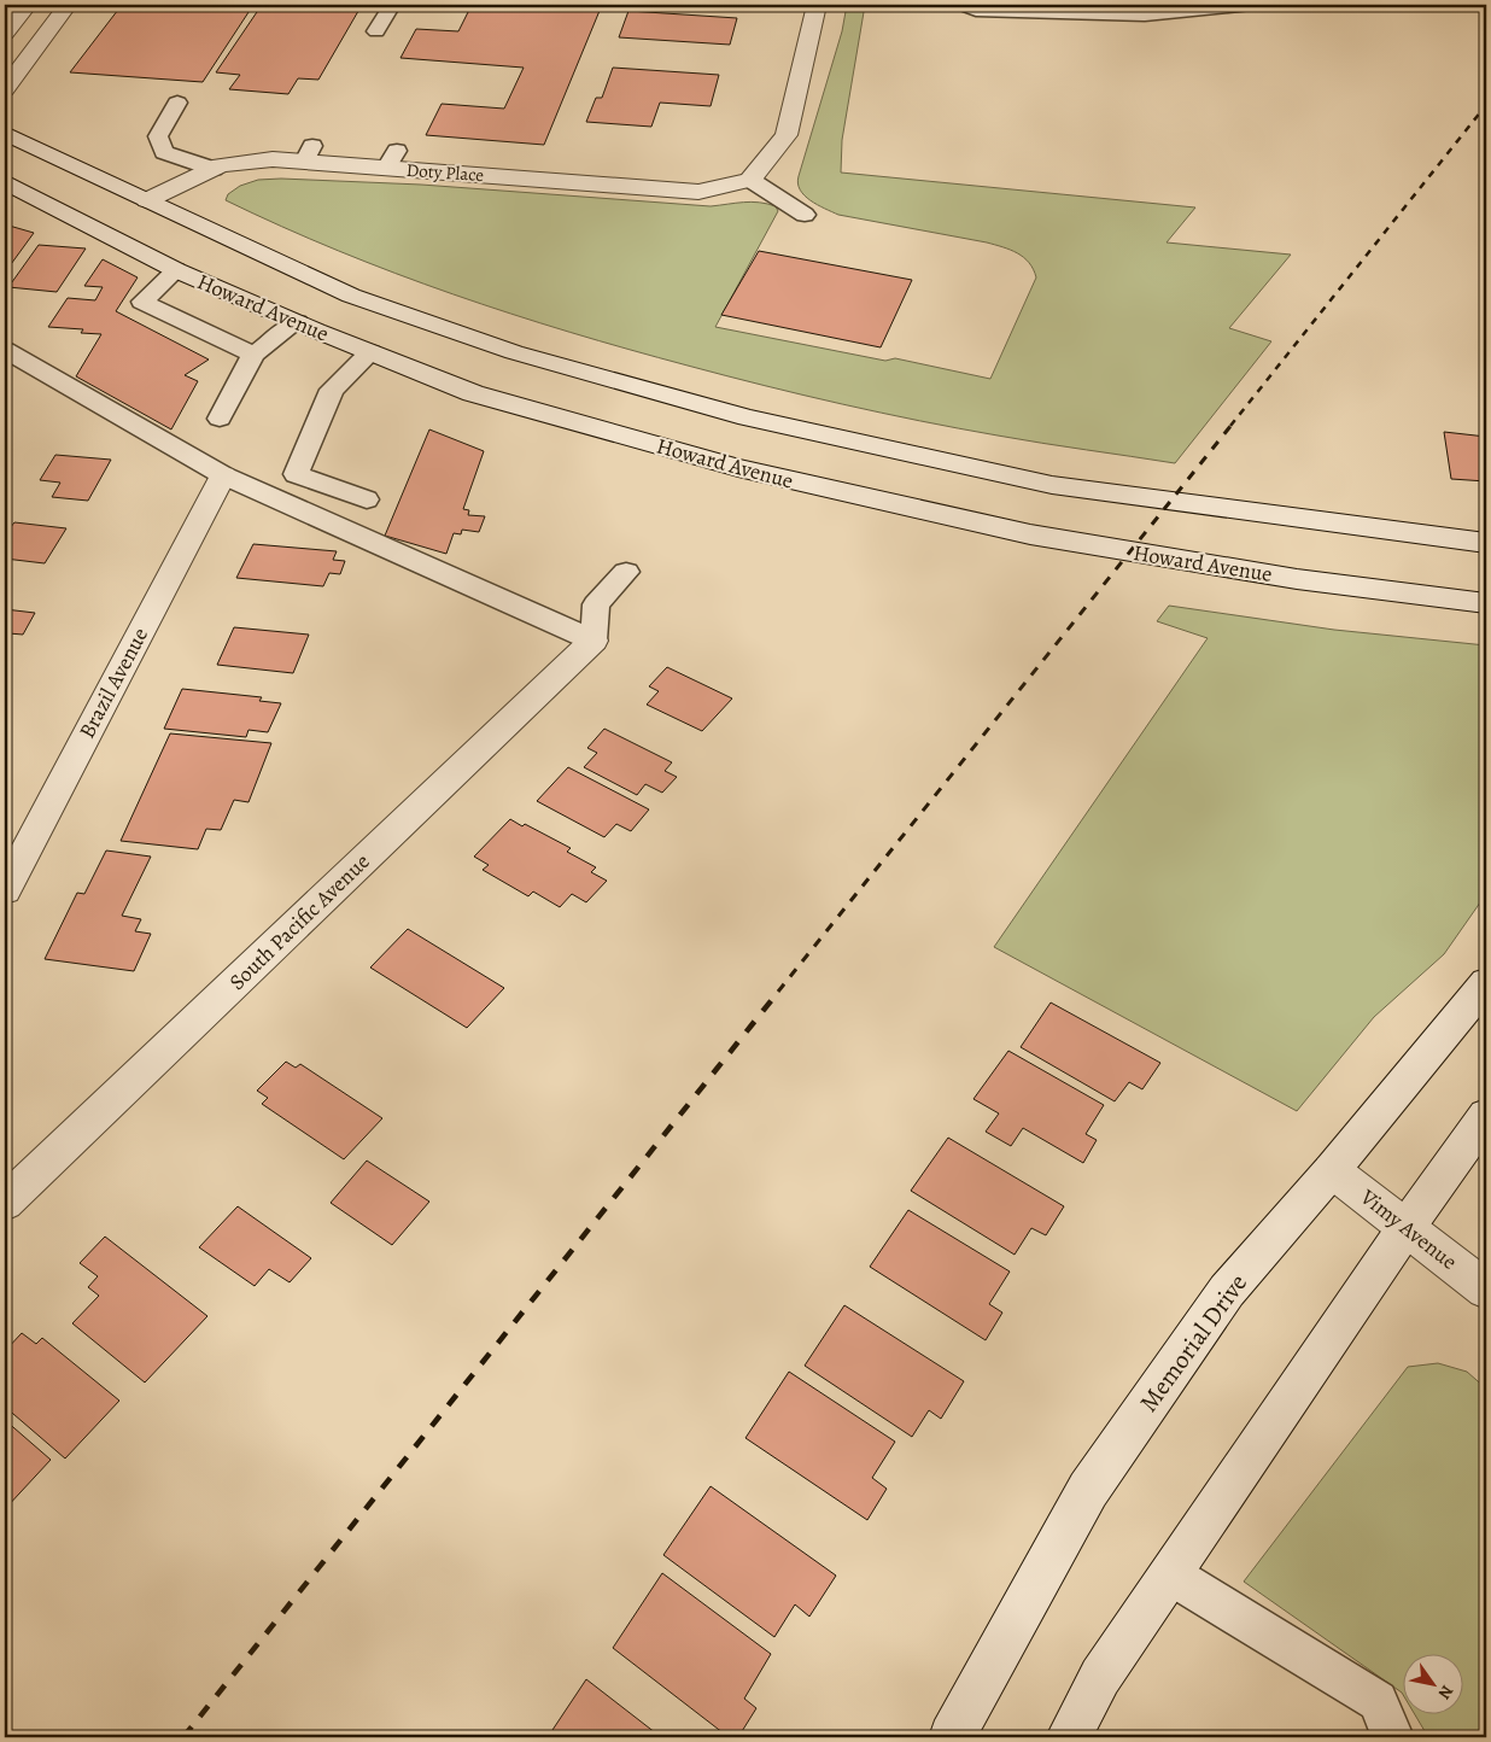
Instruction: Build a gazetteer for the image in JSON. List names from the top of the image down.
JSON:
{
  "streets": {
    "main road": [
      "Doty Place",
      "Howard Avenue",
      "Brazil Avenue",
      "South Pacific Avenue",
      "Vimy Avenue",
      "Memorial Drive"
    ]
  },
  "crossings": [
    ["Vimy Avenue", "Memorial Drive"]
  ],
  "north": "bottom right"
}
